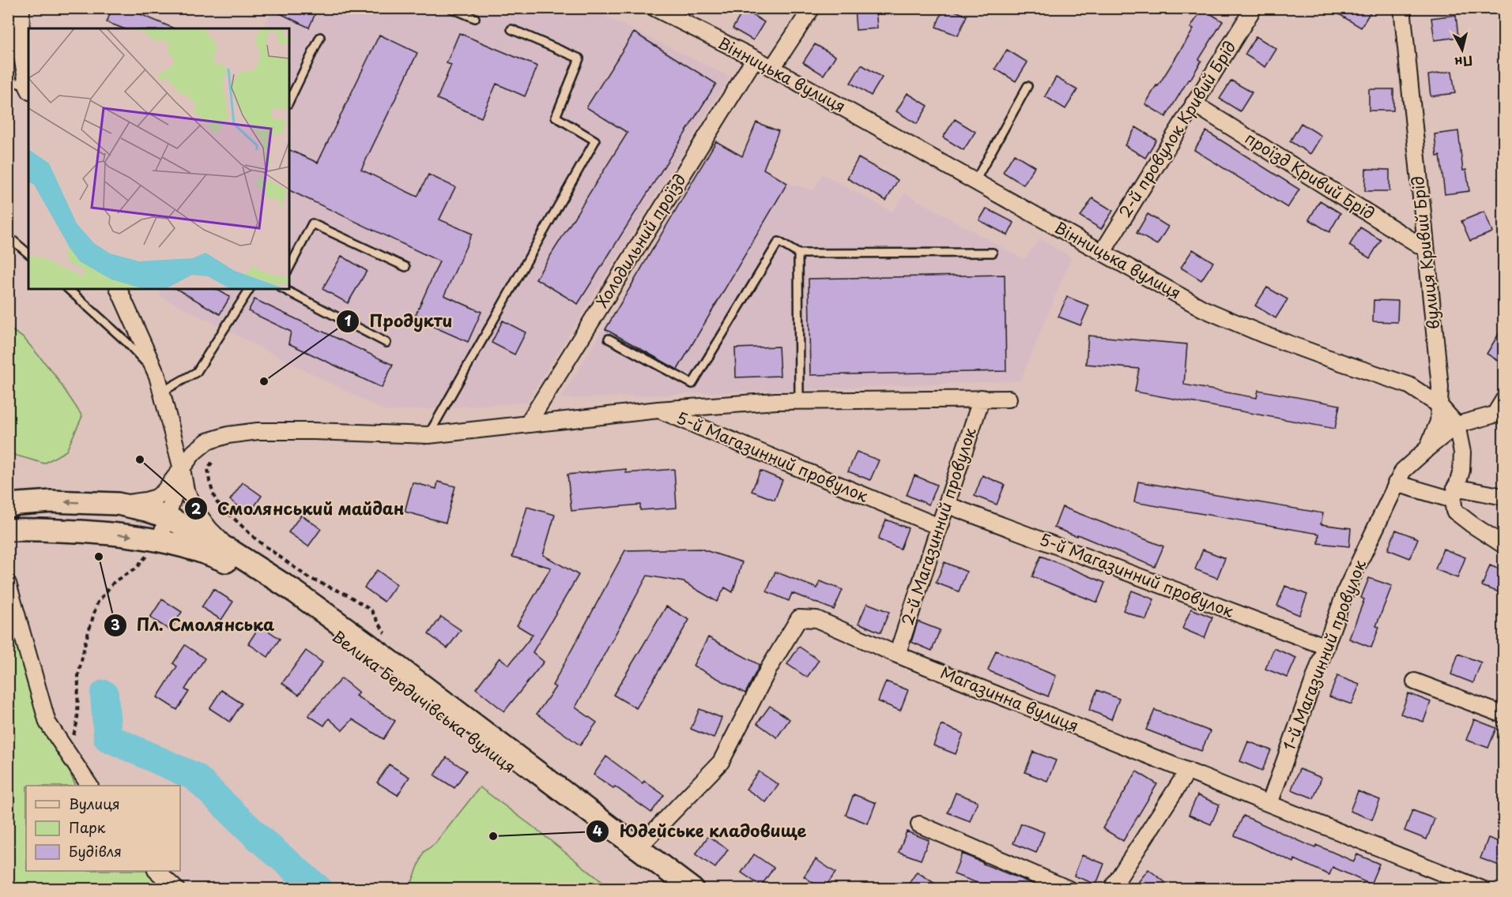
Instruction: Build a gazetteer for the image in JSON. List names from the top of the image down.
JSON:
{
  "streets": {
    "main road": ["Велика Бердичівська вулиця"],
    "street": [
      "Вінницька вулиця",
      "2-й провулок Кривий Брід",
      "проїзд Кривий Брід",
      "Холодильний проїзд",
      "вулиця Кривий Брід",
      "5-й Магазинний провулок",
      "2-й Магазинний провулок",
      "1-й Магазинний провулок",
      "Магазинна вулиця"
    ]
  },
  "crossings": [
    ["Вінницька вулиця", "2-й провулок Кривий Брід"],
    ["Вінницька вулиця", "Холодильний проїзд"],
    ["Вінницька вулиця", "вулиця Кривий Брід"],
    ["2-й провулок Кривий Брід", "проїзд Кривий Брід"],
    ["проїзд Кривий Брід", "вулиця Кривий Брід"],
    ["вулиця Кривий Брід", "1-й Магазинний провулок"],
    ["5-й Магазинний провулок", "2-й Магазинний провулок"],
    ["5-й Магазинний провулок", "1-й Магазинний провулок"],
    ["2-й Магазинний провулок", "Магазинна вулиця"],
    ["1-й Магазинний провулок", "Магазинна вулиця"],
    ["Магазинна вулиця", "Велика Бердичівська вулиця"]
  ],
  "places": [
    "Продукти",
    "Смолянський майдан",
    "Пл. Смолянська",
    "Юдейське кладовище"
  ],
  "legend": ["Вулиця", "Парк", "Будівля"],
  "north": "bottom"
}
